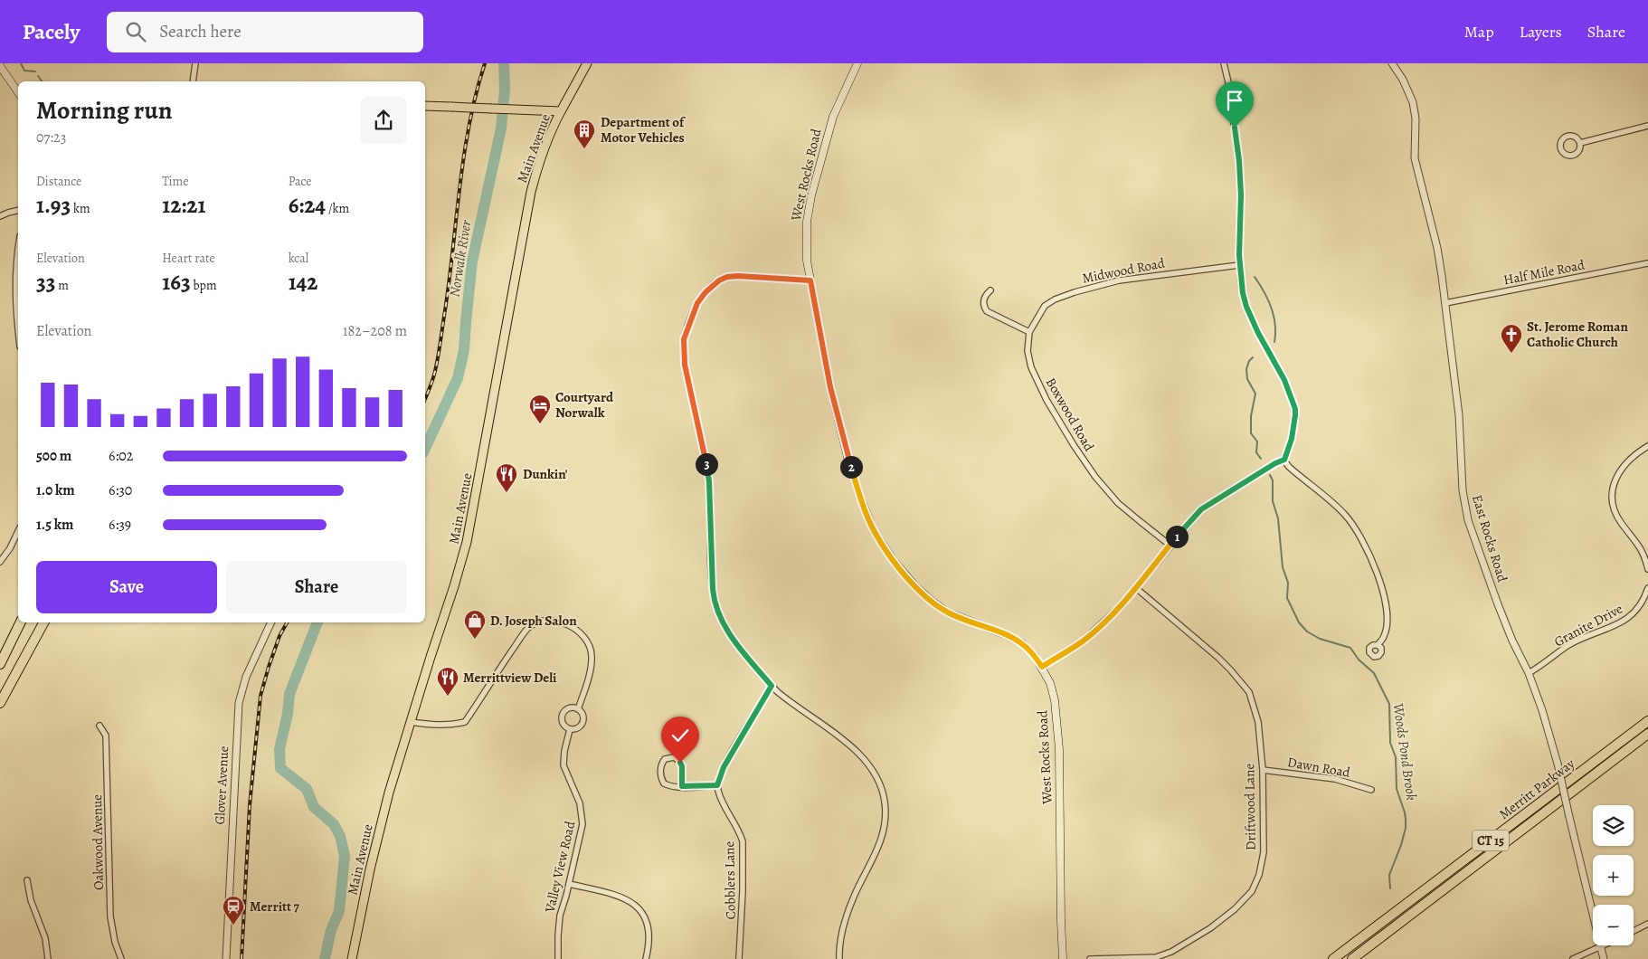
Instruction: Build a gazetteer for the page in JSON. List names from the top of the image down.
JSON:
{
  "streets": {
    "highway": ["Merritt Parkway", "CT 15"],
    "main road": ["Main Avenue", "West Rocks Road"],
    "street": [
      "Midwood Road",
      "Half Mile Road",
      "Boxwood Road",
      "East Rocks Road",
      "Granite Drive",
      "Dawn Road",
      "Glover Avenue",
      "Driftwood Lane",
      "Oakwood Avenue",
      "Valley View Road",
      "Cobblers Lane"
    ]
  },
  "crossings": [
    ["Main Avenue", "Valley View Road"],
    ["Midwood Road", "Boxwood Road"],
    ["Half Mile Road", "East Rocks Road"],
    ["East Rocks Road", "Granite Drive"],
    ["Dawn Road", "Driftwood Lane"]
  ],
  "water": ["Norwalk River", "Woods Pond Brook"],
  "places": {
    "building": ["Department of Motor Vehicles"],
    "church": ["St. Jerome Roman Catholic Church"],
    "hotel": ["Courtyard Norwalk"],
    "restaurant": ["Dunkin'", "Merrittview Deli"],
    "shop": ["D. Joseph Salon"],
    "station": ["Merritt 7"]
  },
  "page": {
    "header": "Pacely",
    "search": "Search here",
    "nav": ["Map", "Layers", "Share"],
    "heading": ["Morning run", "07:23"],
    "stats": [
      ["Distance", "1.93 km"],
      ["Time", "12:21"],
      ["Pace", "6:24 /km"],
      ["Elevation", "33 m"],
      ["Heart rate", "163 bpm"],
      ["kcal", "142"]
    ],
    "chart": ["Elevation", "182–208 m"],
    "list": [
      {
        "name": "500 m",
        "note": "6:02"
      },
      {
        "name": "1.0 km",
        "note": "6:30"
      },
      {
        "name": "1.5 km",
        "note": "6:39"
      }
    ],
    "pins": ["3", "2", "1"],
    "buttons": ["Save", "Share"],
    "map_buttons": ["+", "−"]
  }
}
